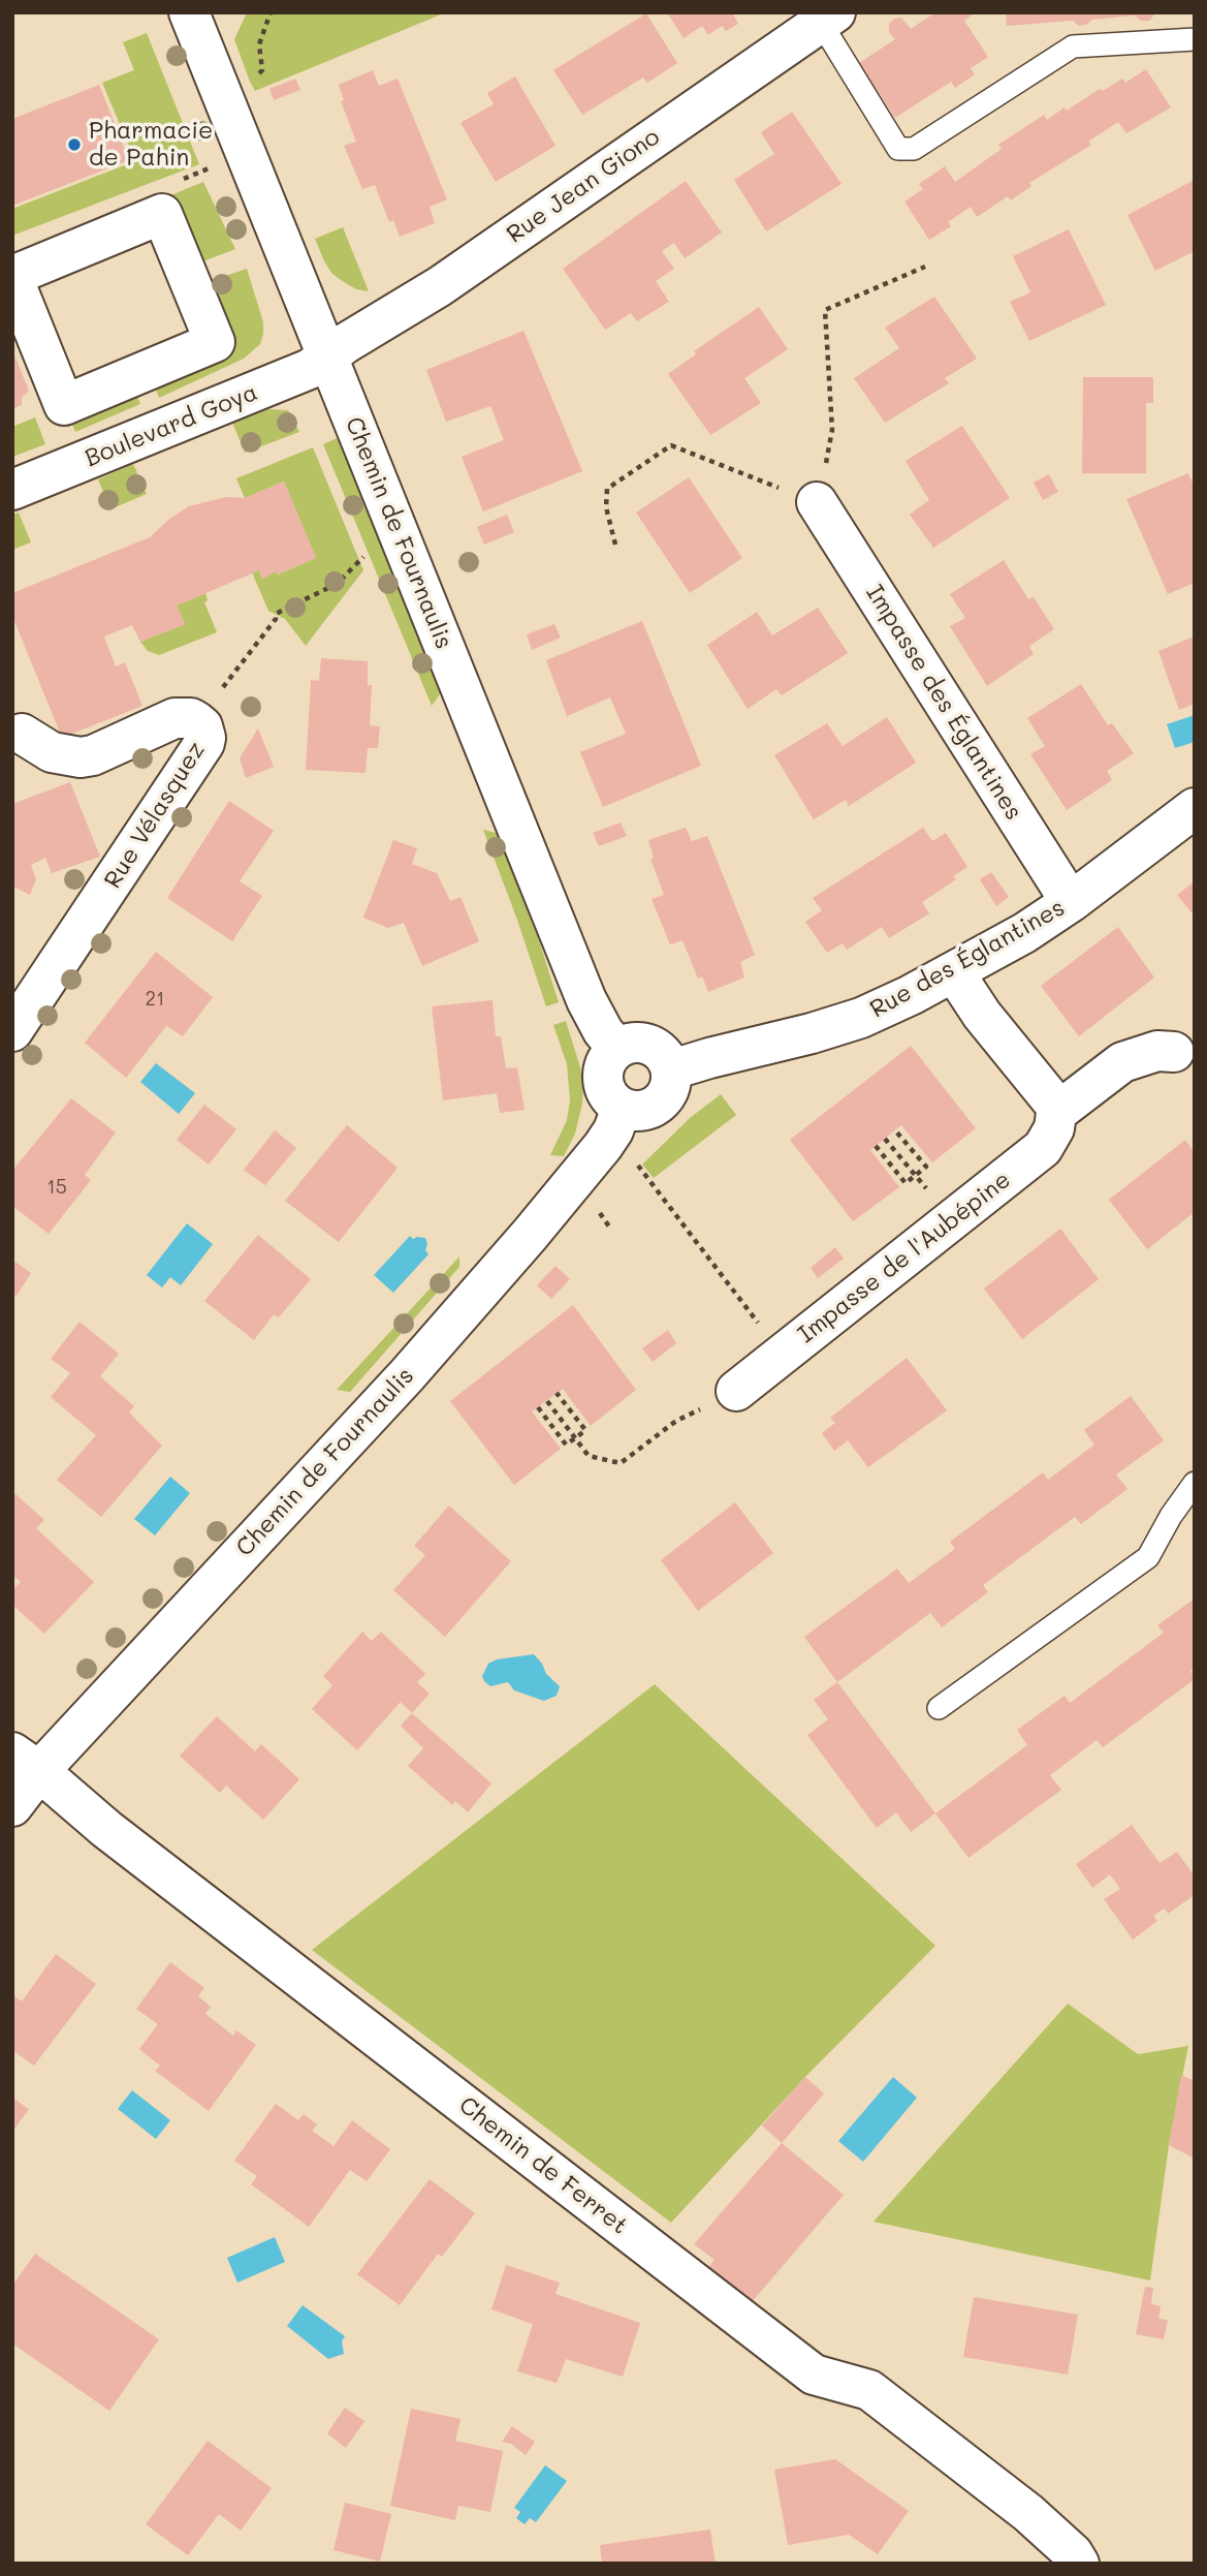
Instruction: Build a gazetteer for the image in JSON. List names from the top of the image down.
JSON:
{
  "streets": {
    "street": [
      "Rue Jean Giono",
      "Boulevard Goya",
      "Chemin de Fournaulis",
      "Impasse des Églantines",
      "Rue Vélasquez",
      "Rue des Églantines",
      "Impasse de l'Aubépine",
      "Chemin de Ferret"
    ]
  },
  "crossings": [
    ["Rue Jean Giono", "Boulevard Goya"],
    ["Rue Jean Giono", "Chemin de Fournaulis"],
    ["Boulevard Goya", "Chemin de Fournaulis"],
    ["Chemin de Fournaulis", "Rue des Églantines"],
    ["Chemin de Fournaulis", "Chemin de Ferret"],
    ["Impasse des Églantines", "Rue des Églantines"]
  ],
  "places": ["Pharmacie de Pahin"],
  "house_numbers": ["21", "15"]
}
